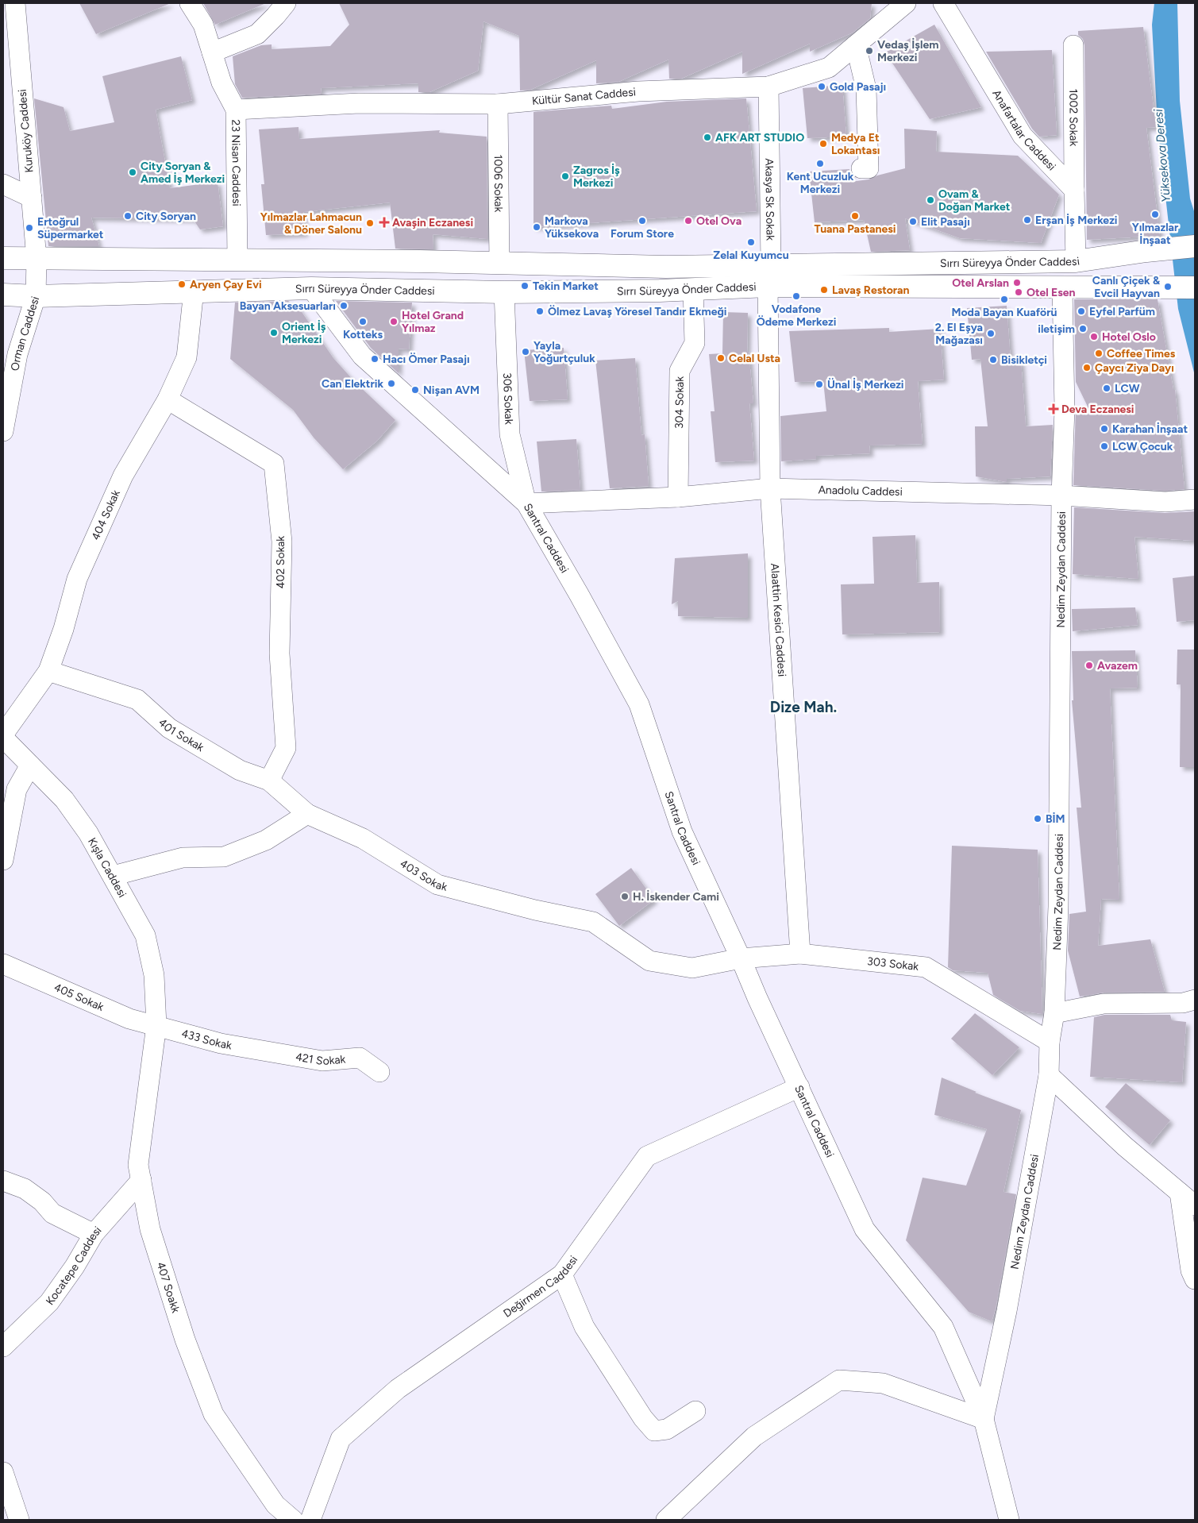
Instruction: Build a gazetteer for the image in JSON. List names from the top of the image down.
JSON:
{
  "streets": {
    "main road": ["Sırrı Süreyya Önder Caddesi"],
    "street": [
      "Kültür Sanat Caddesi",
      "1002 Sokak",
      "Anafartalar Caddesi",
      "Kuruköy Caddesi",
      "23 Nisan Caddesi",
      "1006 Sokak",
      "Akasya Sk Sokak",
      "Orman Caddesi",
      "306 Sokak",
      "304 Sokak",
      "Anadolu Caddesi",
      "404 Sokak",
      "Santral Caddesi",
      "402 Sokak",
      "Nedim Zeydan Caddesi",
      "Alaattin Kesici Caddesi",
      "401 Sokak",
      "Kışla Caddesi",
      "403 Sokak",
      "303 Sokak",
      "405 Sokak",
      "433 Sokak",
      "421 Sokak",
      "Kocatepe Caddesi",
      "Değirmen Caddesi",
      "407 Soakk"
    ]
  },
  "crossings": [
    ["Kültür Sanat Caddesi", "23 Nisan Caddesi"],
    ["Kültür Sanat Caddesi", "1006 Sokak"],
    ["Kültür Sanat Caddesi", "Akasya Sk Sokak"],
    ["1002 Sokak", "Anafartalar Caddesi"],
    ["Kuruköy Caddesi", "Sırrı Süreyya Önder Caddesi"],
    ["Kuruköy Caddesi", "Orman Caddesi"],
    ["23 Nisan Caddesi", "Sırrı Süreyya Önder Caddesi"],
    ["1006 Sokak", "Sırrı Süreyya Önder Caddesi"],
    ["Akasya Sk Sokak", "Sırrı Süreyya Önder Caddesi"],
    ["Sırrı Süreyya Önder Caddesi", "Orman Caddesi"],
    ["Sırrı Süreyya Önder Caddesi", "306 Sokak"],
    ["Sırrı Süreyya Önder Caddesi", "304 Sokak"],
    ["Sırrı Süreyya Önder Caddesi", "404 Sokak"],
    ["Sırrı Süreyya Önder Caddesi", "Santral Caddesi"],
    ["Sırrı Süreyya Önder Caddesi", "Nedim Zeydan Caddesi"],
    ["Sırrı Süreyya Önder Caddesi", "Alaattin Kesici Caddesi"],
    ["306 Sokak", "Anadolu Caddesi"],
    ["306 Sokak", "Santral Caddesi"],
    ["304 Sokak", "Anadolu Caddesi"],
    ["Anadolu Caddesi", "Santral Caddesi"],
    ["Anadolu Caddesi", "Nedim Zeydan Caddesi"],
    ["Anadolu Caddesi", "Alaattin Kesici Caddesi"],
    ["404 Sokak", "402 Sokak"],
    ["404 Sokak", "401 Sokak"],
    ["Santral Caddesi", "Nedim Zeydan Caddesi"],
    ["Santral Caddesi", "403 Sokak"],
    ["Santral Caddesi", "303 Sokak"],
    ["Santral Caddesi", "Değirmen Caddesi"],
    ["402 Sokak", "401 Sokak"],
    ["Nedim Zeydan Caddesi", "303 Sokak"],
    ["Alaattin Kesici Caddesi", "303 Sokak"],
    ["401 Sokak", "403 Sokak"],
    ["Kışla Caddesi", "405 Sokak"],
    ["Kışla Caddesi", "433 Sokak"],
    ["Kışla Caddesi", "407 Soakk"],
    ["403 Sokak", "303 Sokak"],
    ["405 Sokak", "433 Sokak"],
    ["405 Sokak", "407 Soakk"],
    ["433 Sokak", "421 Sokak"],
    ["433 Sokak", "407 Soakk"],
    ["Kocatepe Caddesi", "407 Soakk"]
  ],
  "districts": ["Dize Mah."],
  "water": ["Yüksekova Deresi"],
  "places": {
    "other": [
      "Vedaş İşlem Merkezi",
      "Gold Pasajı",
      "AFK ART STUDIO",
      "Medya Et Lokantası",
      "Kent Ucuzluk Merkezi",
      "City Soryan & Amed İş Merkezi",
      "Zagros İş Merkezi",
      "Ovam & Doğan Market",
      "Yılmazlar İnşaat",
      "City Soryan",
      "Tuana Pastanesi",
      "Erşan İş Merkezi",
      "Forum Store",
      "Otel Ova",
      "Elit Pasajı",
      "Yılmazlar Lahmacun & Döner Salonu",
      "Markova Yüksekova",
      "Ertoğrul Süpermarket",
      "Zelal Kuyumcu",
      "Otel Arslan",
      "Aryen Çay Evi",
      "Tekin Market",
      "Canlı Çiçek & Evcil Hayvan",
      "Lavaş Restoran",
      "Otel Esen",
      "Vodafone Ödeme Merkezi",
      "Moda Bayan Kuaförü",
      "Bayan Aksesuarları",
      "Ölmez Lavaş Yöresel Tandır Ekmeği",
      "Eyfel Parfüm",
      "Kotteks",
      "Hotel Grand Yılmaz",
      "iletişim",
      "Orient İş Merkezi",
      "2. El Eşya Mağazası",
      "Hotel Oslo",
      "Yayla Yoğurtçuluk",
      "Coffee Times",
      "Celal Usta",
      "Hacı Ömer Pasajı",
      "Bisikletçi",
      "Çaycı Ziya Dayı",
      "Can Elektrik",
      "Ünal İş Merkezi",
      "LCW",
      "Nişan AVM",
      "Karahan İnşaat",
      "LCW Çocuk",
      "Avazem",
      "BİM",
      "H. İskender Cami"
    ],
    "health": ["Avaşin Eczanesi", "Deva Eczanesi"]
  }
}
